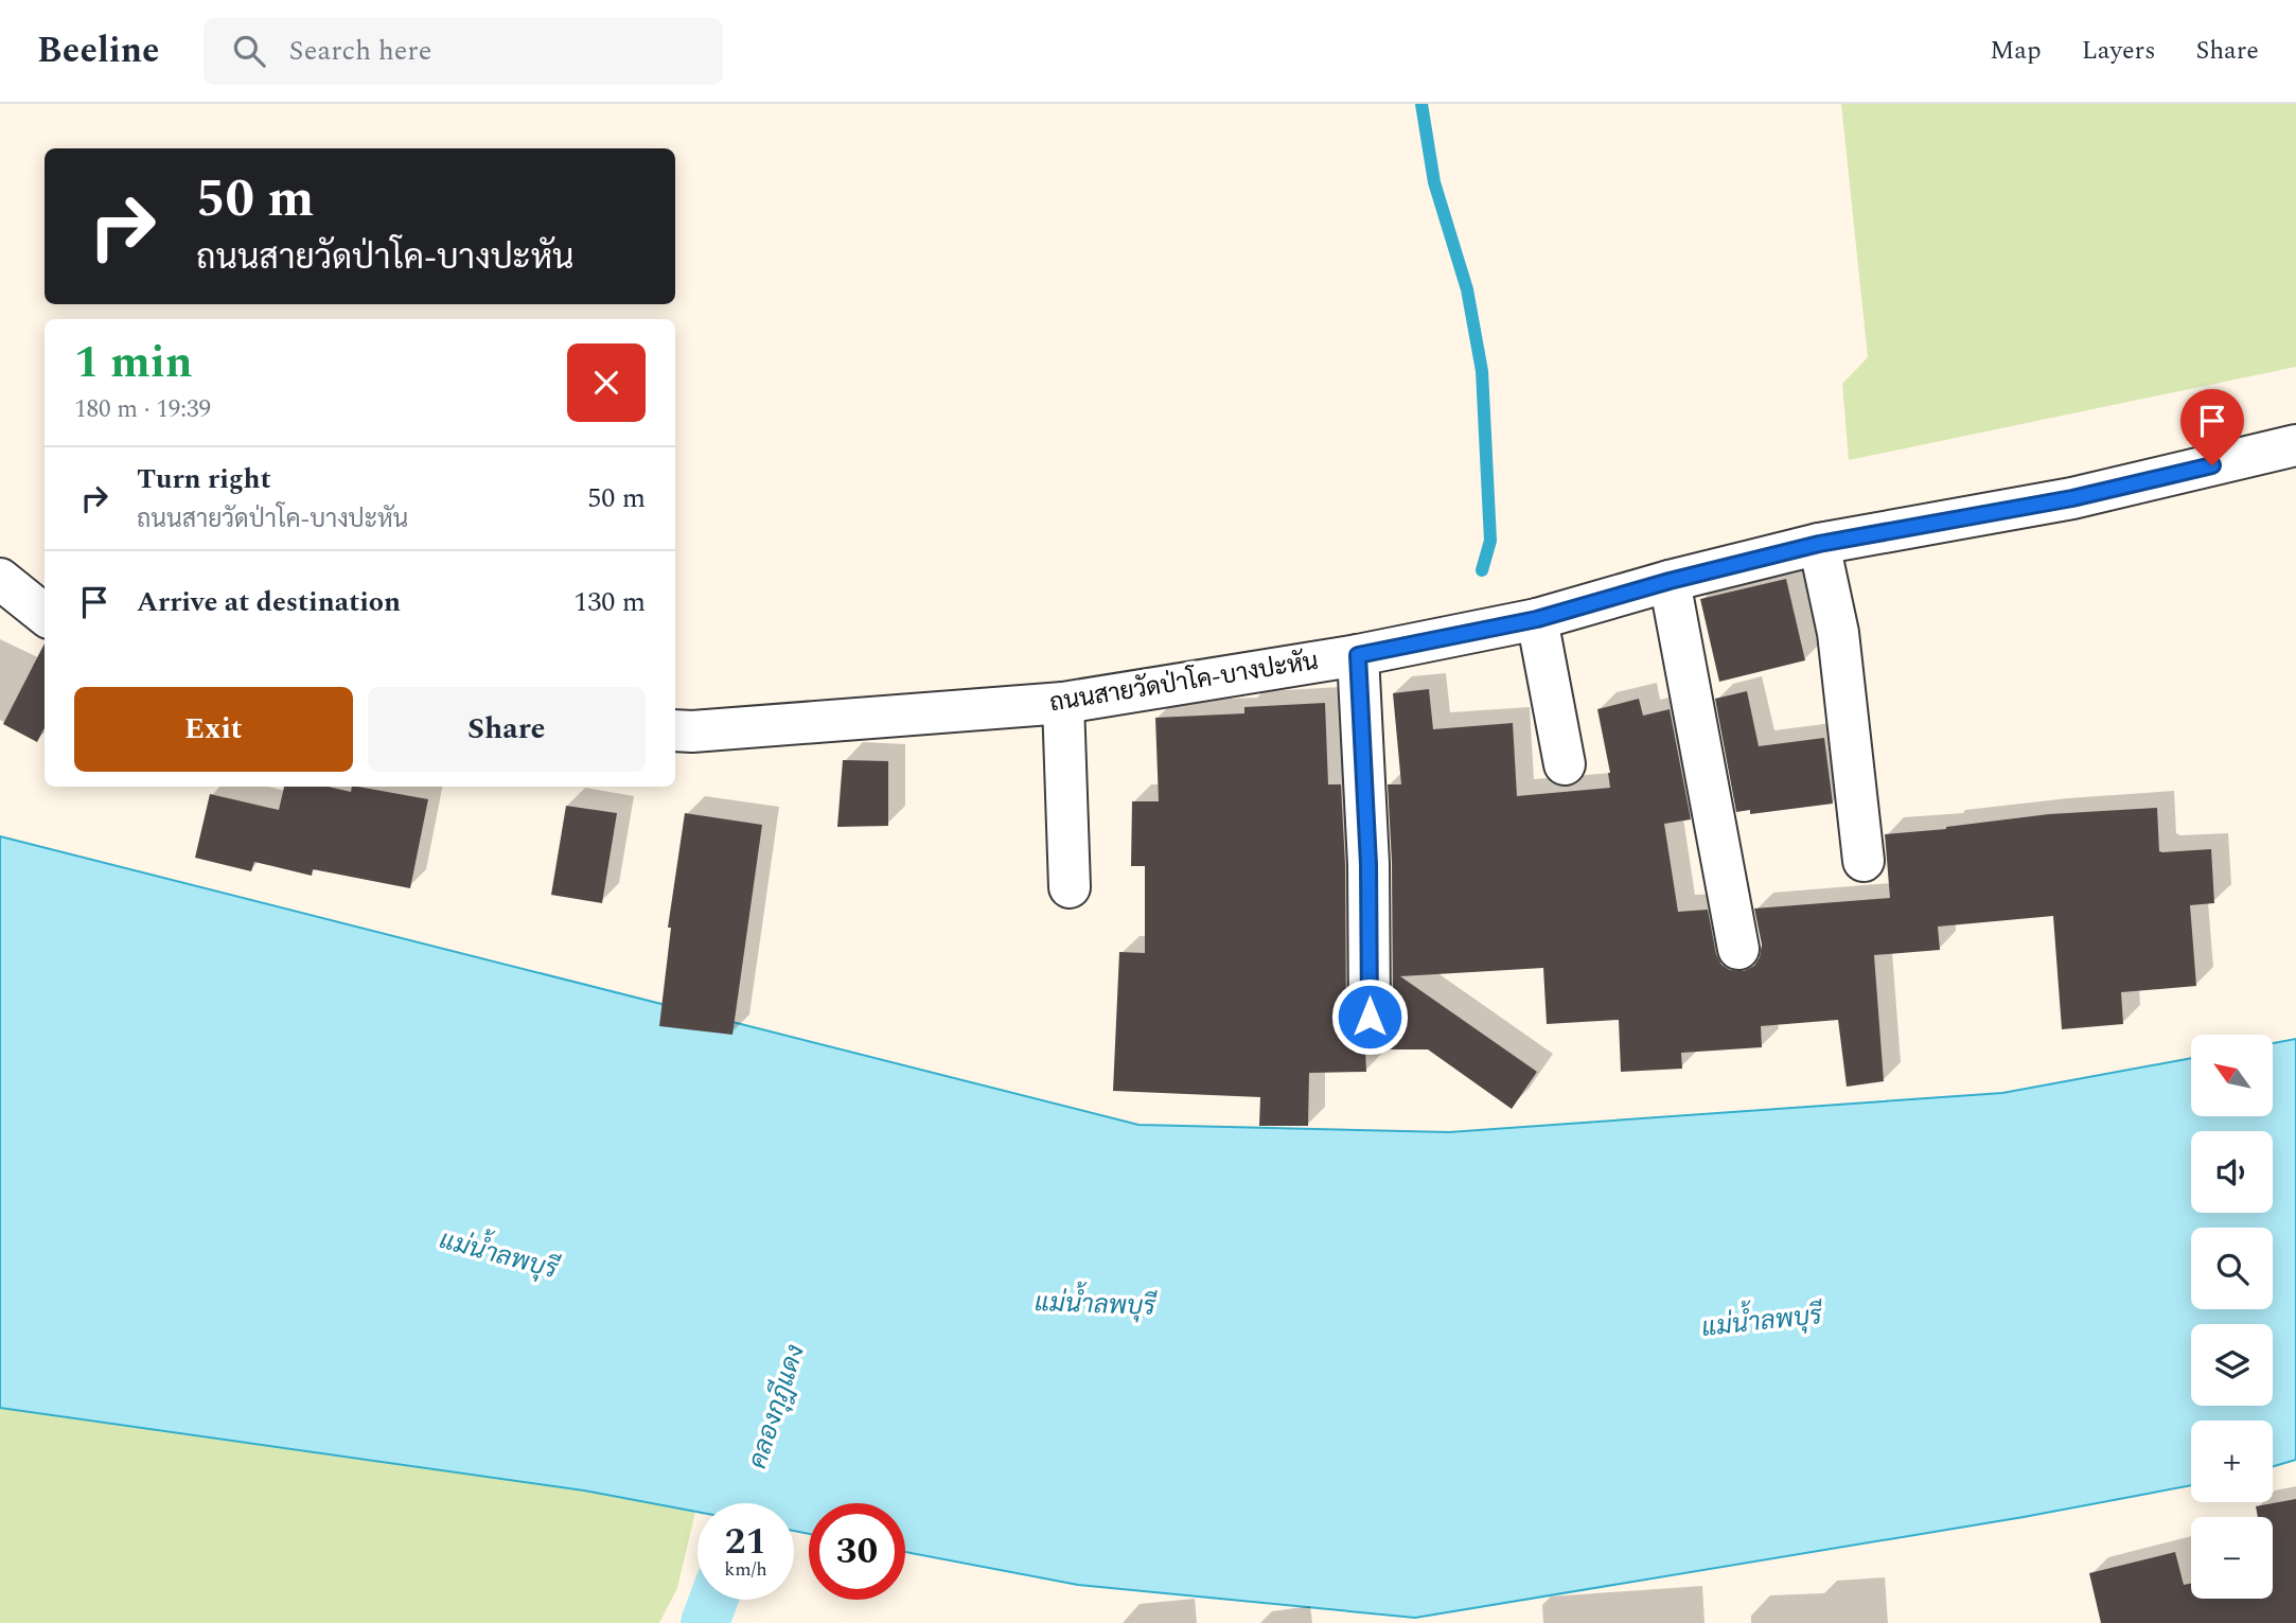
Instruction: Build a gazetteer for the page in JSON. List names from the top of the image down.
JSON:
{
  "streets": {
    "street": ["ถนนสายวัดป่าโค-บางปะหัน"]
  },
  "water": ["แม่น้ำลพบุรี", "คลองกุฎีแดง"],
  "north": "top left",
  "page": {
    "header": "Beeline",
    "search": "Search here",
    "nav": ["Map", "Layers", "Share"],
    "turn": ["50 m", "ถนนสายวัดป่าโค-บางปะหัน"],
    "heading": ["1 min", "180 m · 19:39"],
    "list": [
      {
        "name": "Turn right",
        "note": "ถนนสายวัดป่าโค-บางปะหัน",
        "value": "50 m"
      },
      {
        "name": "Arrive at destination",
        "value": "130 m"
      }
    ],
    "buttons": ["Exit", "Share"],
    "map_buttons": ["+", "−"],
    "speed": "21 km/h",
    "limit": "30"
  }
}
